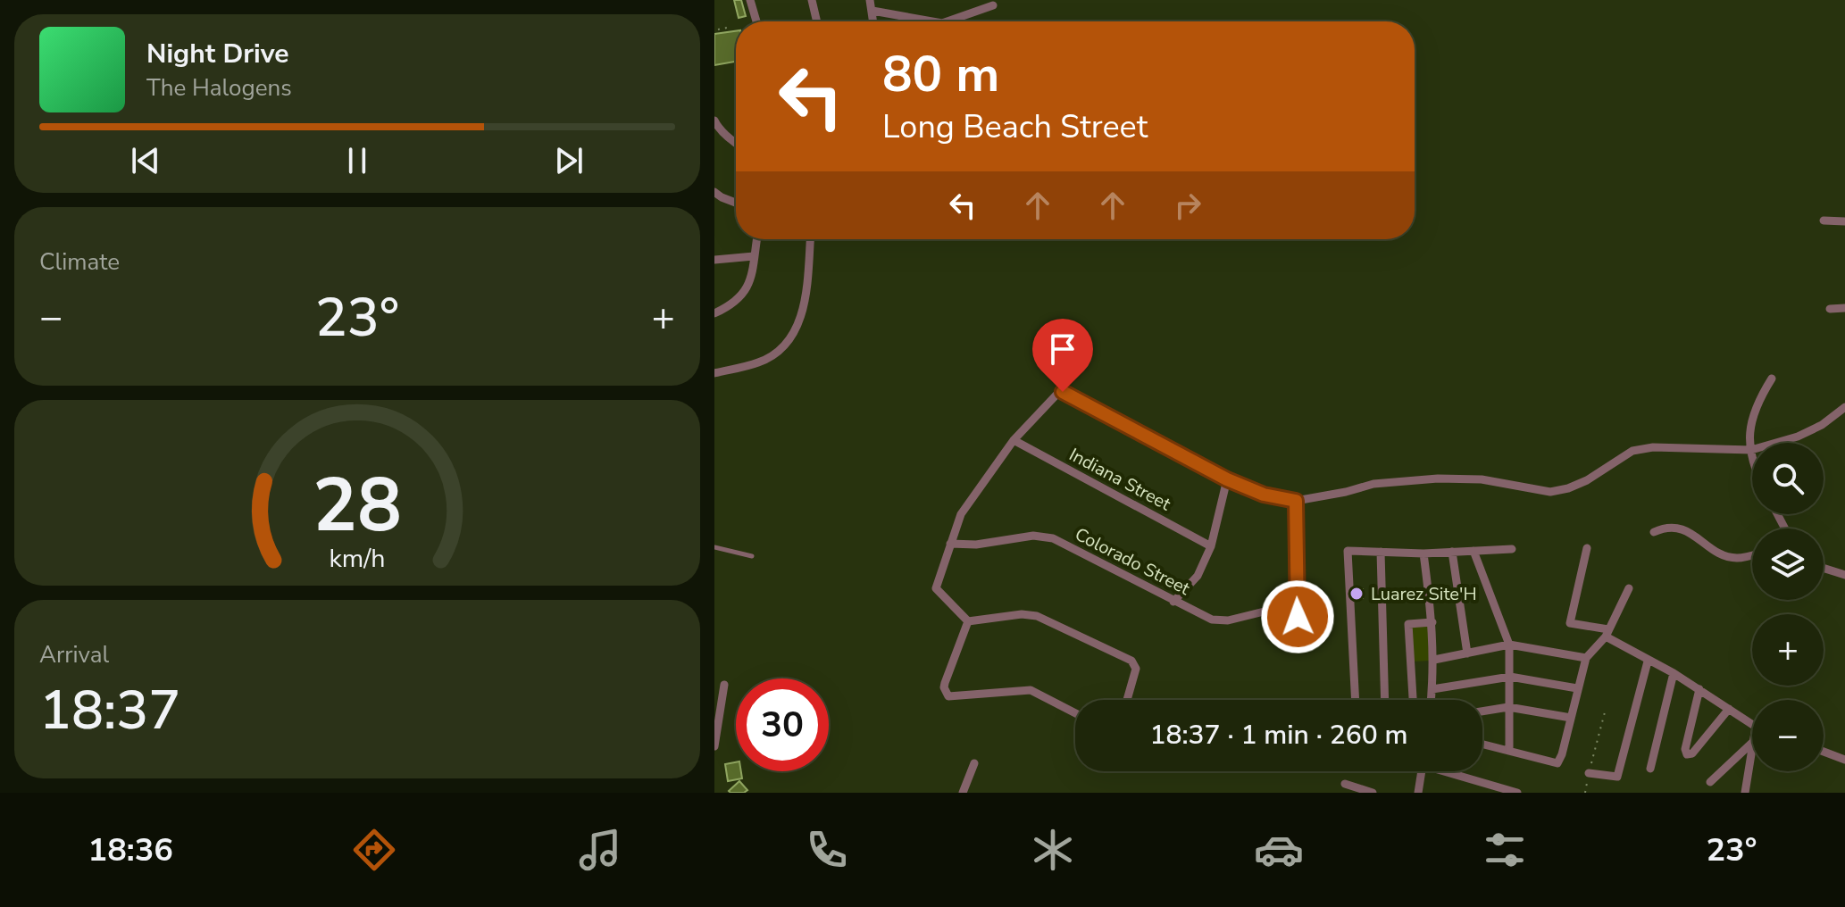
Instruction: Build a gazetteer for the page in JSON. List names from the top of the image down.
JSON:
{
  "streets": {
    "street": ["Indiana Street", "Colorado Street"]
  },
  "places": ["Luarez Site'H"],
  "page": {
    "turn": ["80 m", "Long Beach Street"],
    "song": ["Night Drive", "The Halogens"],
    "tile": [
      "Climate",
      ["Arrival", "18:37"]
    ],
    "heat": ["−", "23°", "+"],
    "map_buttons": ["+", "−"],
    "limit": "30",
    "trip": "18:37 · 1 min · 260 m",
    "tabs": ["18:36", "23°"],
    "gauge": ["28", "km/h"]
  }
}
